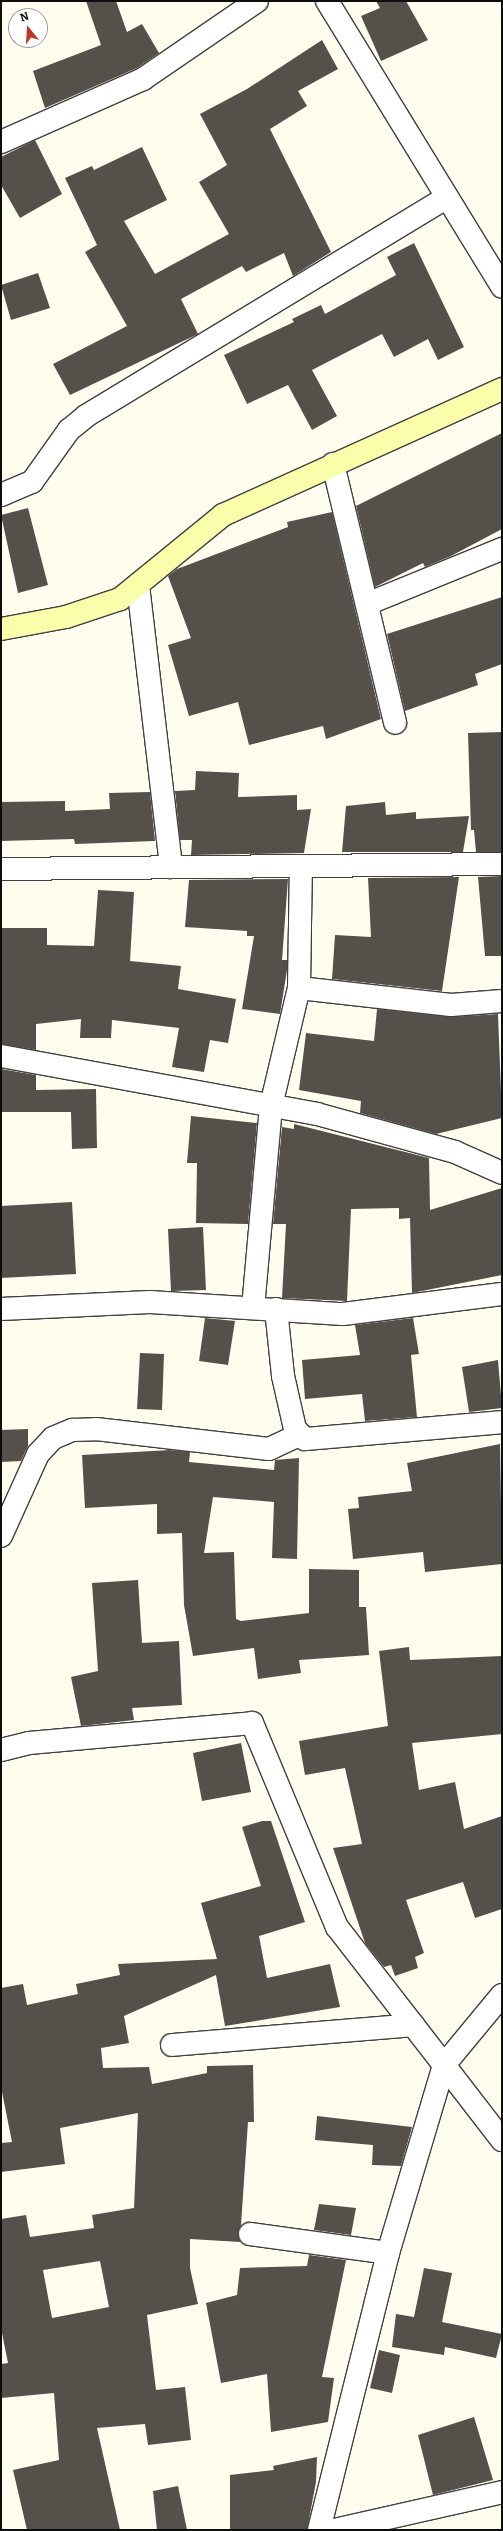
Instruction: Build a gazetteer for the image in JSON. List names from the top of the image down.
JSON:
{
  "north": "top"
}
